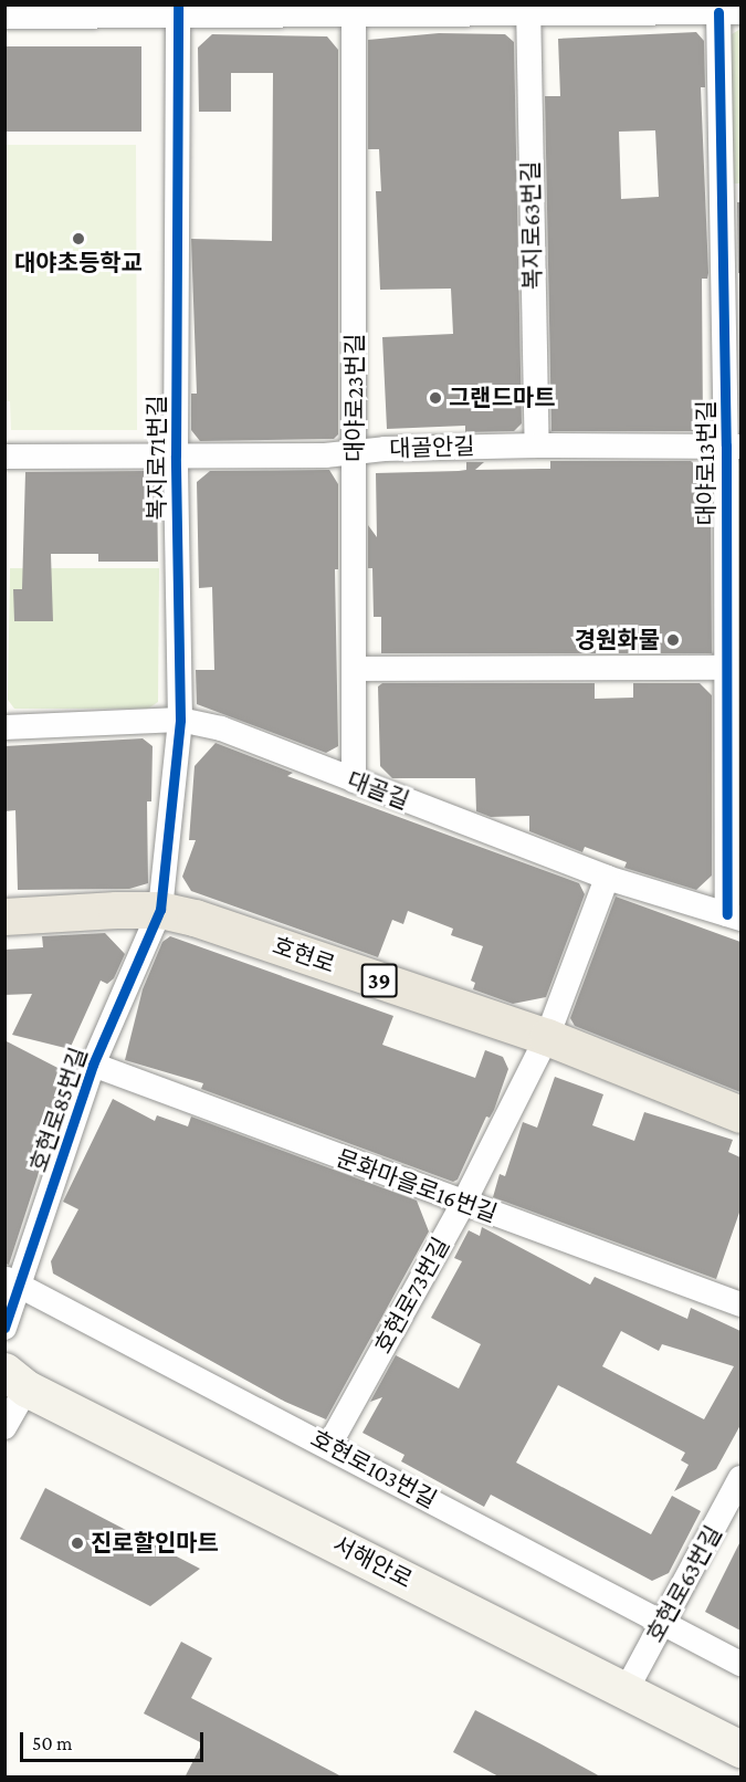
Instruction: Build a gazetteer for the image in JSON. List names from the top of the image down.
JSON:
{
  "streets": {
    "main road": ["호현로", "39", "서해안로"],
    "street": [
      "복지로63번길",
      "대야로23번길",
      "대골안길",
      "복지로71번길",
      "대야로13번길",
      "대골길",
      "호현로85번길",
      "문화마을로16번길",
      "호현로73번길",
      "호현로103번길",
      "호현로63번길"
    ]
  },
  "crossings": [
    ["복지로63번길", "대골안길"],
    ["대야로23번길", "대골안길"],
    ["대야로23번길", "대골길"],
    ["대골안길", "복지로71번길"],
    ["대골안길", "대야로13번길"],
    ["복지로71번길", "대골길"],
    ["복지로71번길", "호현로"],
    ["복지로71번길", "호현로85번길"],
    ["대야로13번길", "대골길"],
    ["대골길", "호현로73번길"],
    ["호현로", "호현로85번길"],
    ["호현로", "호현로73번길"],
    ["호현로85번길", "문화마을로16번길"],
    ["호현로85번길", "호현로103번길"],
    ["문화마을로16번길", "호현로73번길"],
    ["호현로73번길", "호현로103번길"],
    ["호현로103번길", "호현로63번길"],
    ["서해안로", "호현로63번길"]
  ],
  "places": [
    "대야초등학교",
    "그랜드마트",
    "경원화물",
    "진로할인마트"
  ],
  "scale_bar": "50 m"
}
